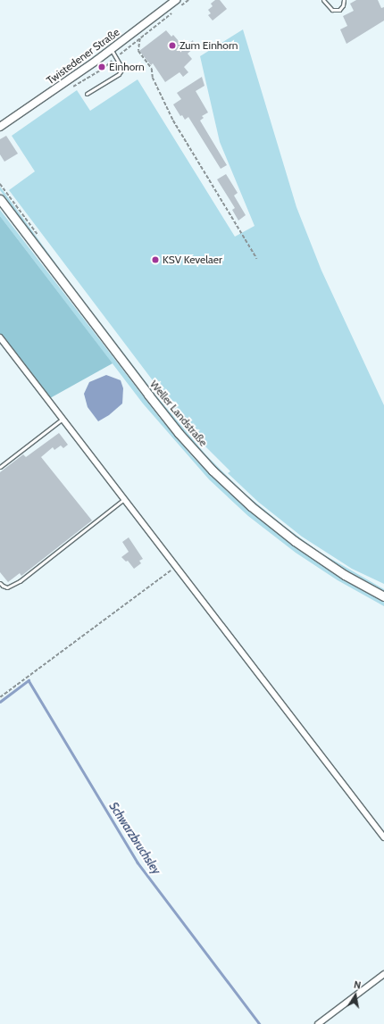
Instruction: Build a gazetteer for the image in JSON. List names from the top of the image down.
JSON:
{
  "streets": {
    "main road": ["Weller Landstraße"],
    "street": ["Twistedener Straße"]
  },
  "water": ["Schwarzbruchsley"],
  "places": ["Zum Einhorn", "Einhorn", "KSV Kevelaer"],
  "north": "top"
}
